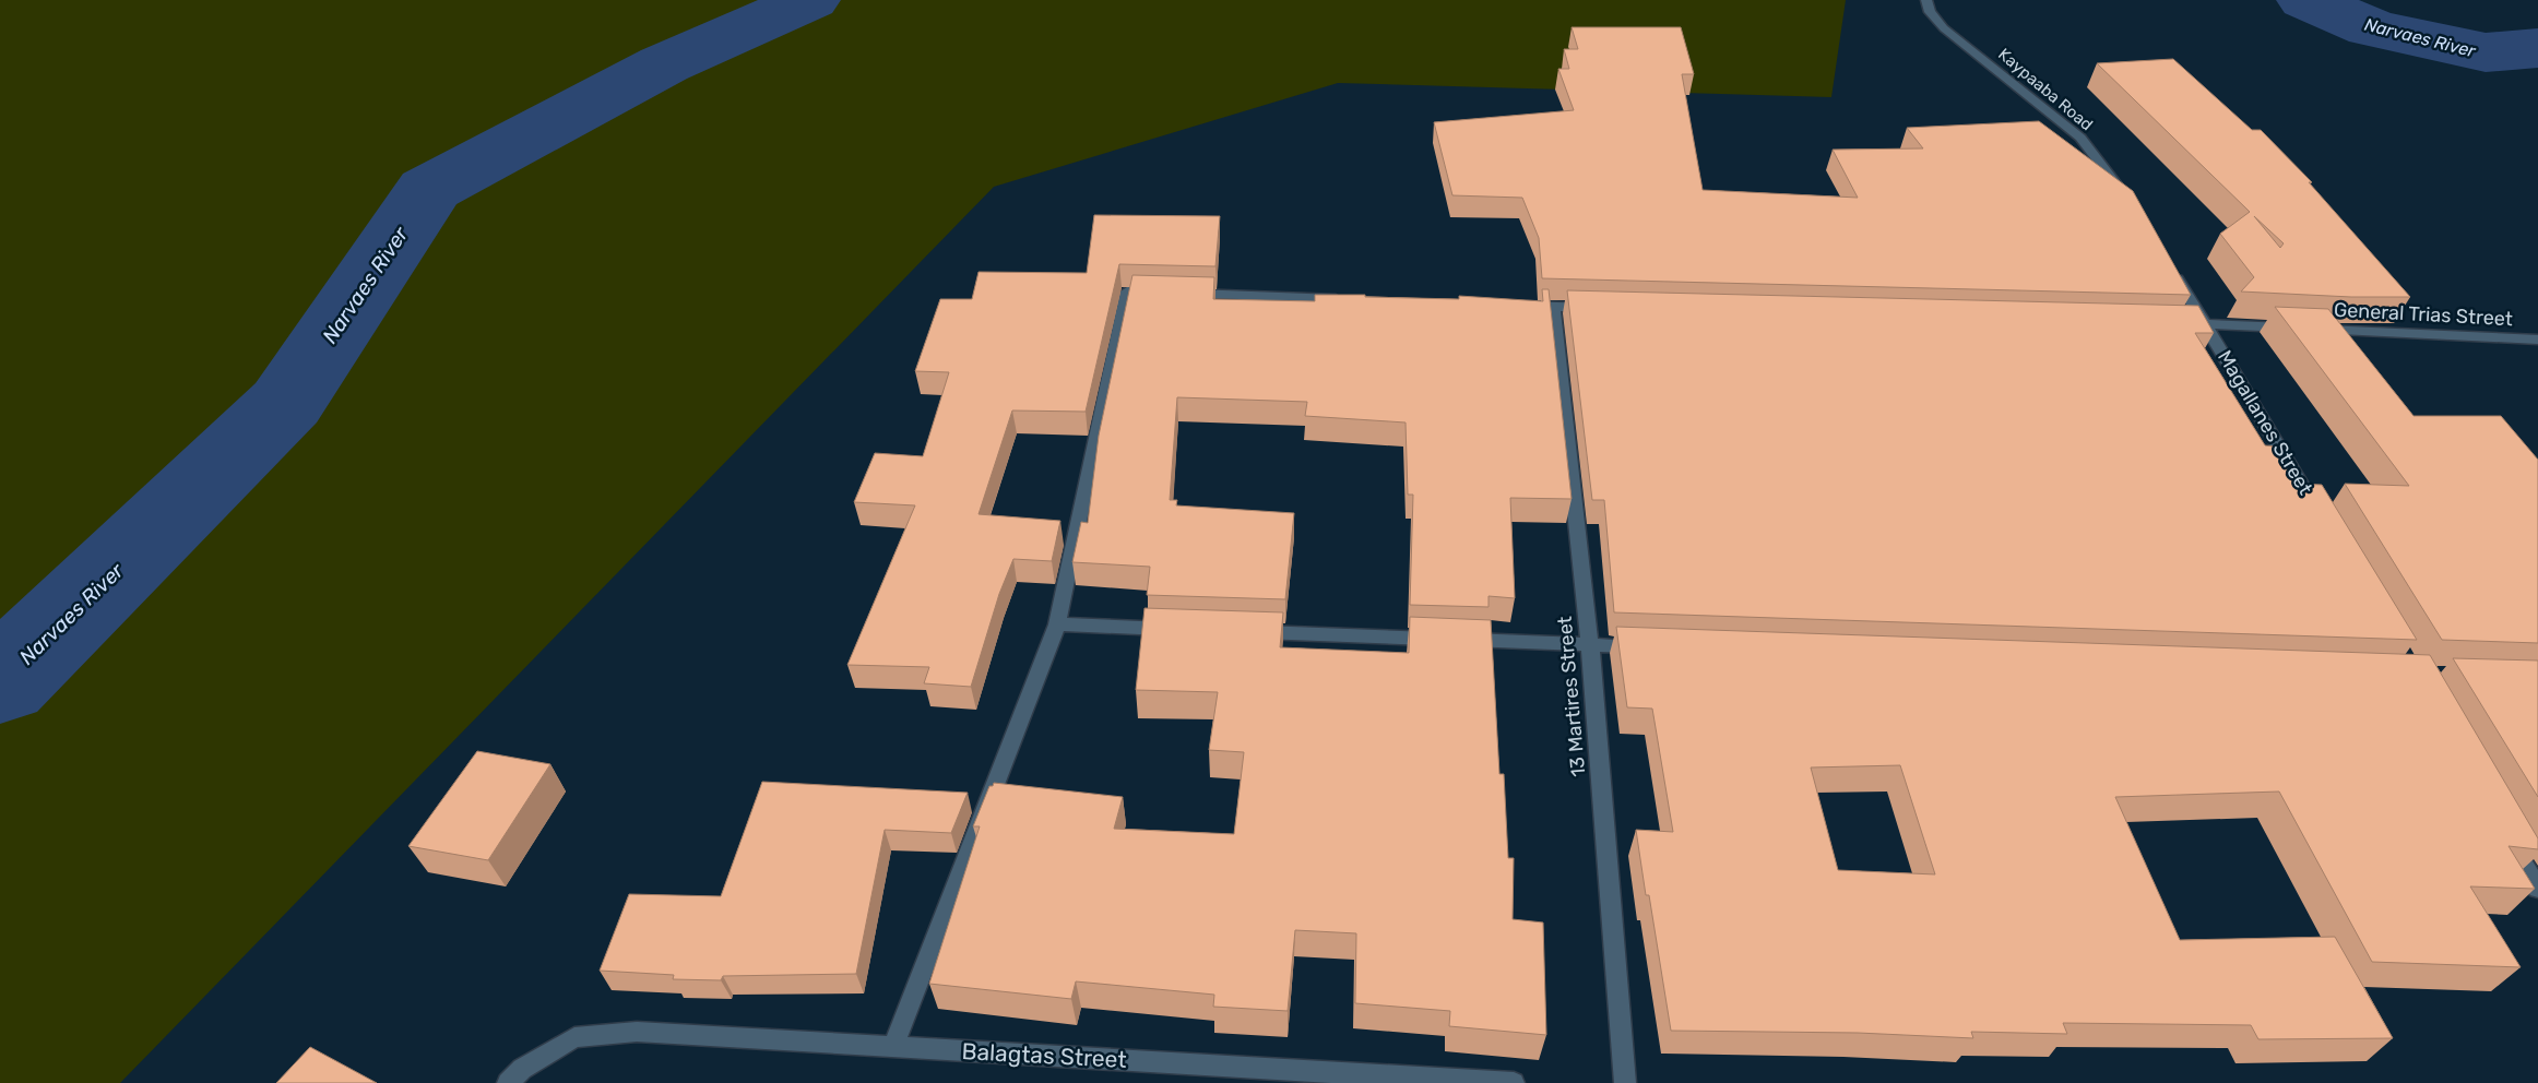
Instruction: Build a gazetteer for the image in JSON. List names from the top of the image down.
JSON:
{
  "streets": {
    "street": [
      "Kaypaaba Road",
      "General Trias Street",
      "Magallanes Street",
      "13 Martires Street",
      "Balagtas Street"
    ]
  },
  "crossings": [
    ["General Trias Street", "Magallanes Street"]
  ],
  "water": ["Narvaes River"]
}
